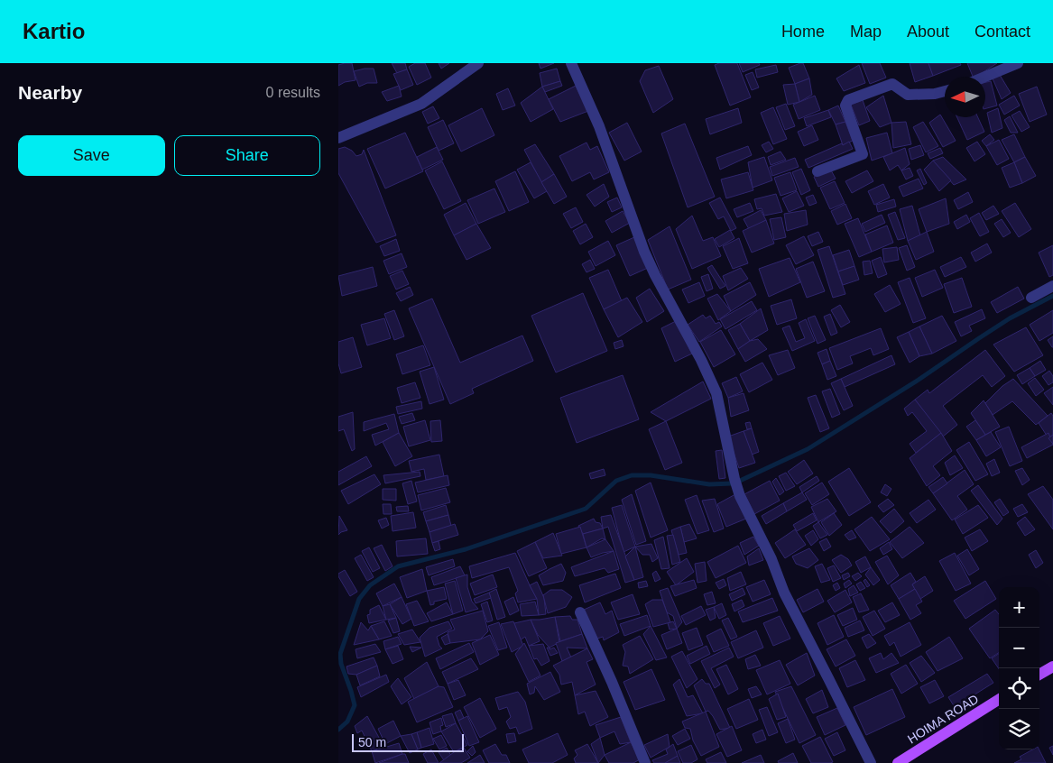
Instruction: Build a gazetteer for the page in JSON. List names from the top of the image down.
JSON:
{
  "streets": {
    "main road": ["HOIMA ROAD"]
  },
  "scale_bar": "50 m",
  "north": "left",
  "page": {
    "header": "Kartio",
    "nav": [
      "Home",
      "Map",
      "About",
      "Contact"
    ],
    "heading": ["Nearby", "0 results"],
    "buttons": ["Save", "Share"],
    "map_buttons": ["+", "−"],
    "scale": "50 m"
  }
}
